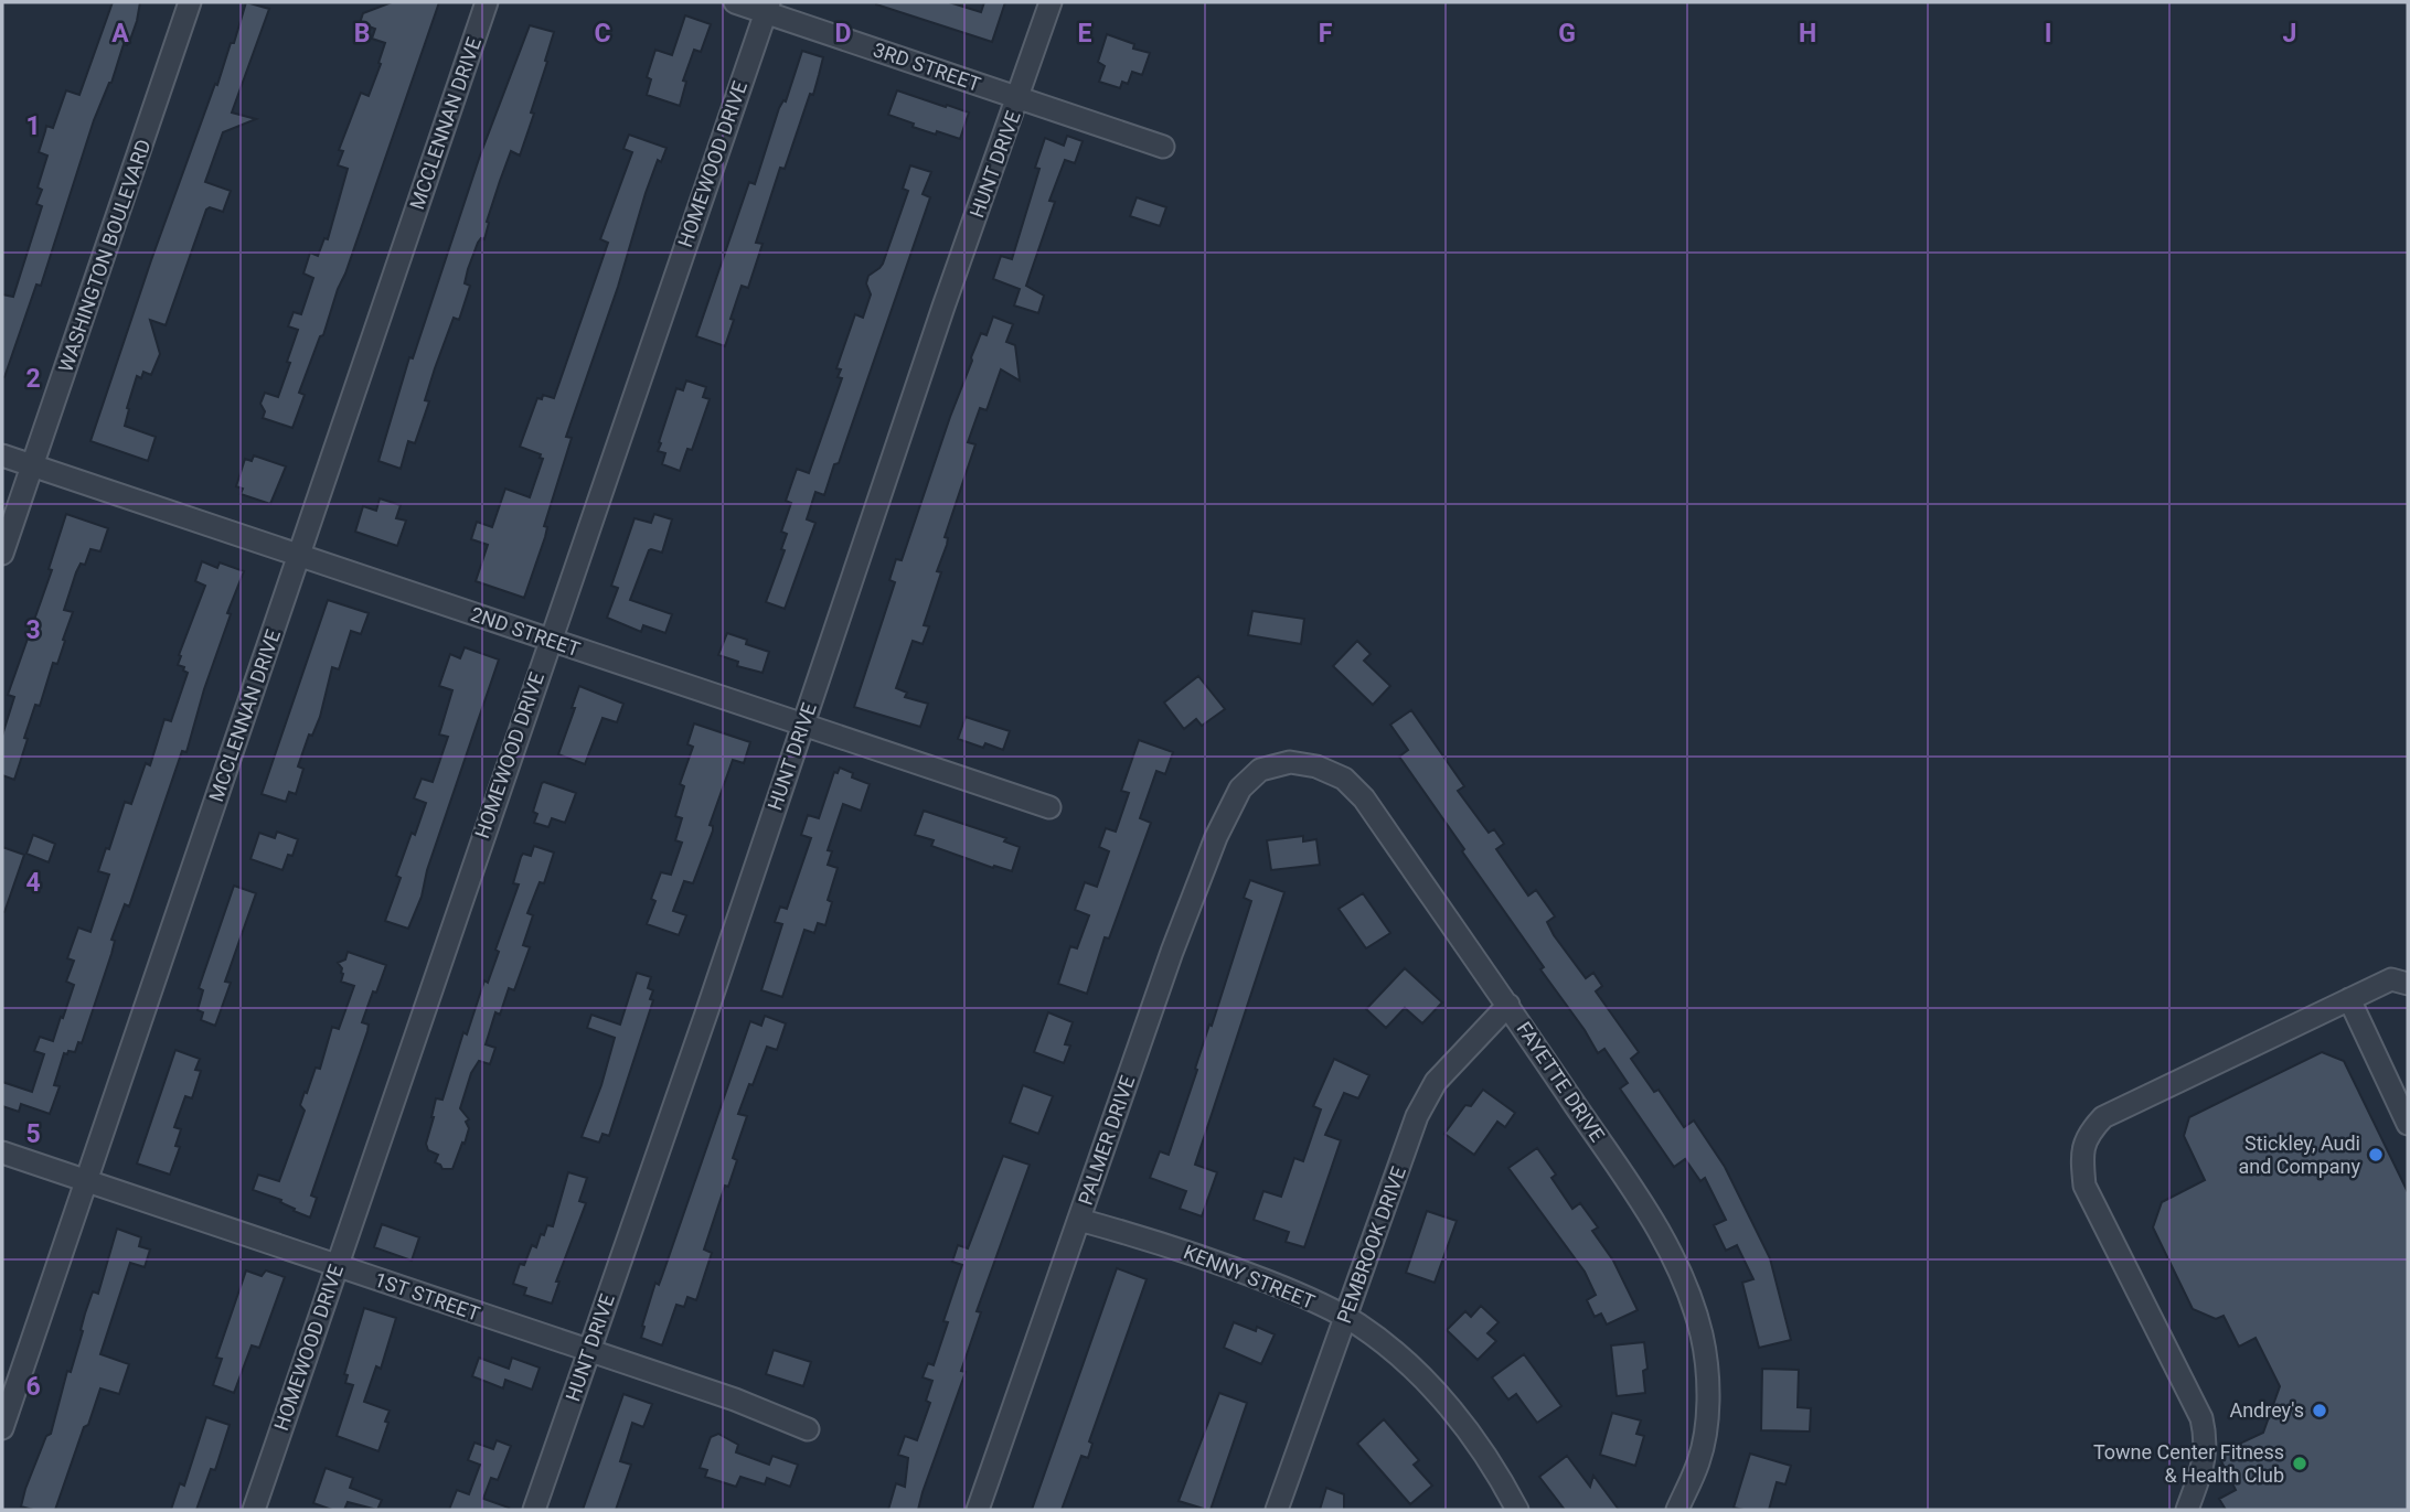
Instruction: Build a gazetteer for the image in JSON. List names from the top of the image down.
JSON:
{
  "streets": {
    "street": [
      "3RD STREET",
      "MCCLENNAN DRIVE",
      "HOMEWOOD DRIVE",
      "HUNT DRIVE",
      "WASHINGTON BOULEVARD",
      "2ND STREET",
      "FAYETTE DRIVE",
      "PALMER DRIVE",
      "PEMBROOK DRIVE",
      "KENNY STREET",
      "1ST STREET"
    ]
  },
  "crossings": [
    ["3RD STREET", "HOMEWOOD DRIVE"],
    ["3RD STREET", "HUNT DRIVE"],
    ["MCCLENNAN DRIVE", "2ND STREET"],
    ["MCCLENNAN DRIVE", "1ST STREET"],
    ["HOMEWOOD DRIVE", "2ND STREET"],
    ["HOMEWOOD DRIVE", "1ST STREET"],
    ["HUNT DRIVE", "2ND STREET"],
    ["HUNT DRIVE", "1ST STREET"],
    ["WASHINGTON BOULEVARD", "2ND STREET"],
    ["FAYETTE DRIVE", "PALMER DRIVE"],
    ["FAYETTE DRIVE", "PEMBROOK DRIVE"],
    ["PALMER DRIVE", "KENNY STREET"],
    ["PEMBROOK DRIVE", "KENNY STREET"]
  ],
  "places": ["Stickley, Audi and Company", "Andrey's", "Towne Center Fitness & Health Club"],
  "grid": {
    "columns": [
      "A",
      "B",
      "C",
      "D",
      "E",
      "F",
      "G",
      "H",
      "I",
      "J"
    ],
    "rows": [
      "1",
      "2",
      "3",
      "4",
      "5",
      "6"
    ]
  }
}
